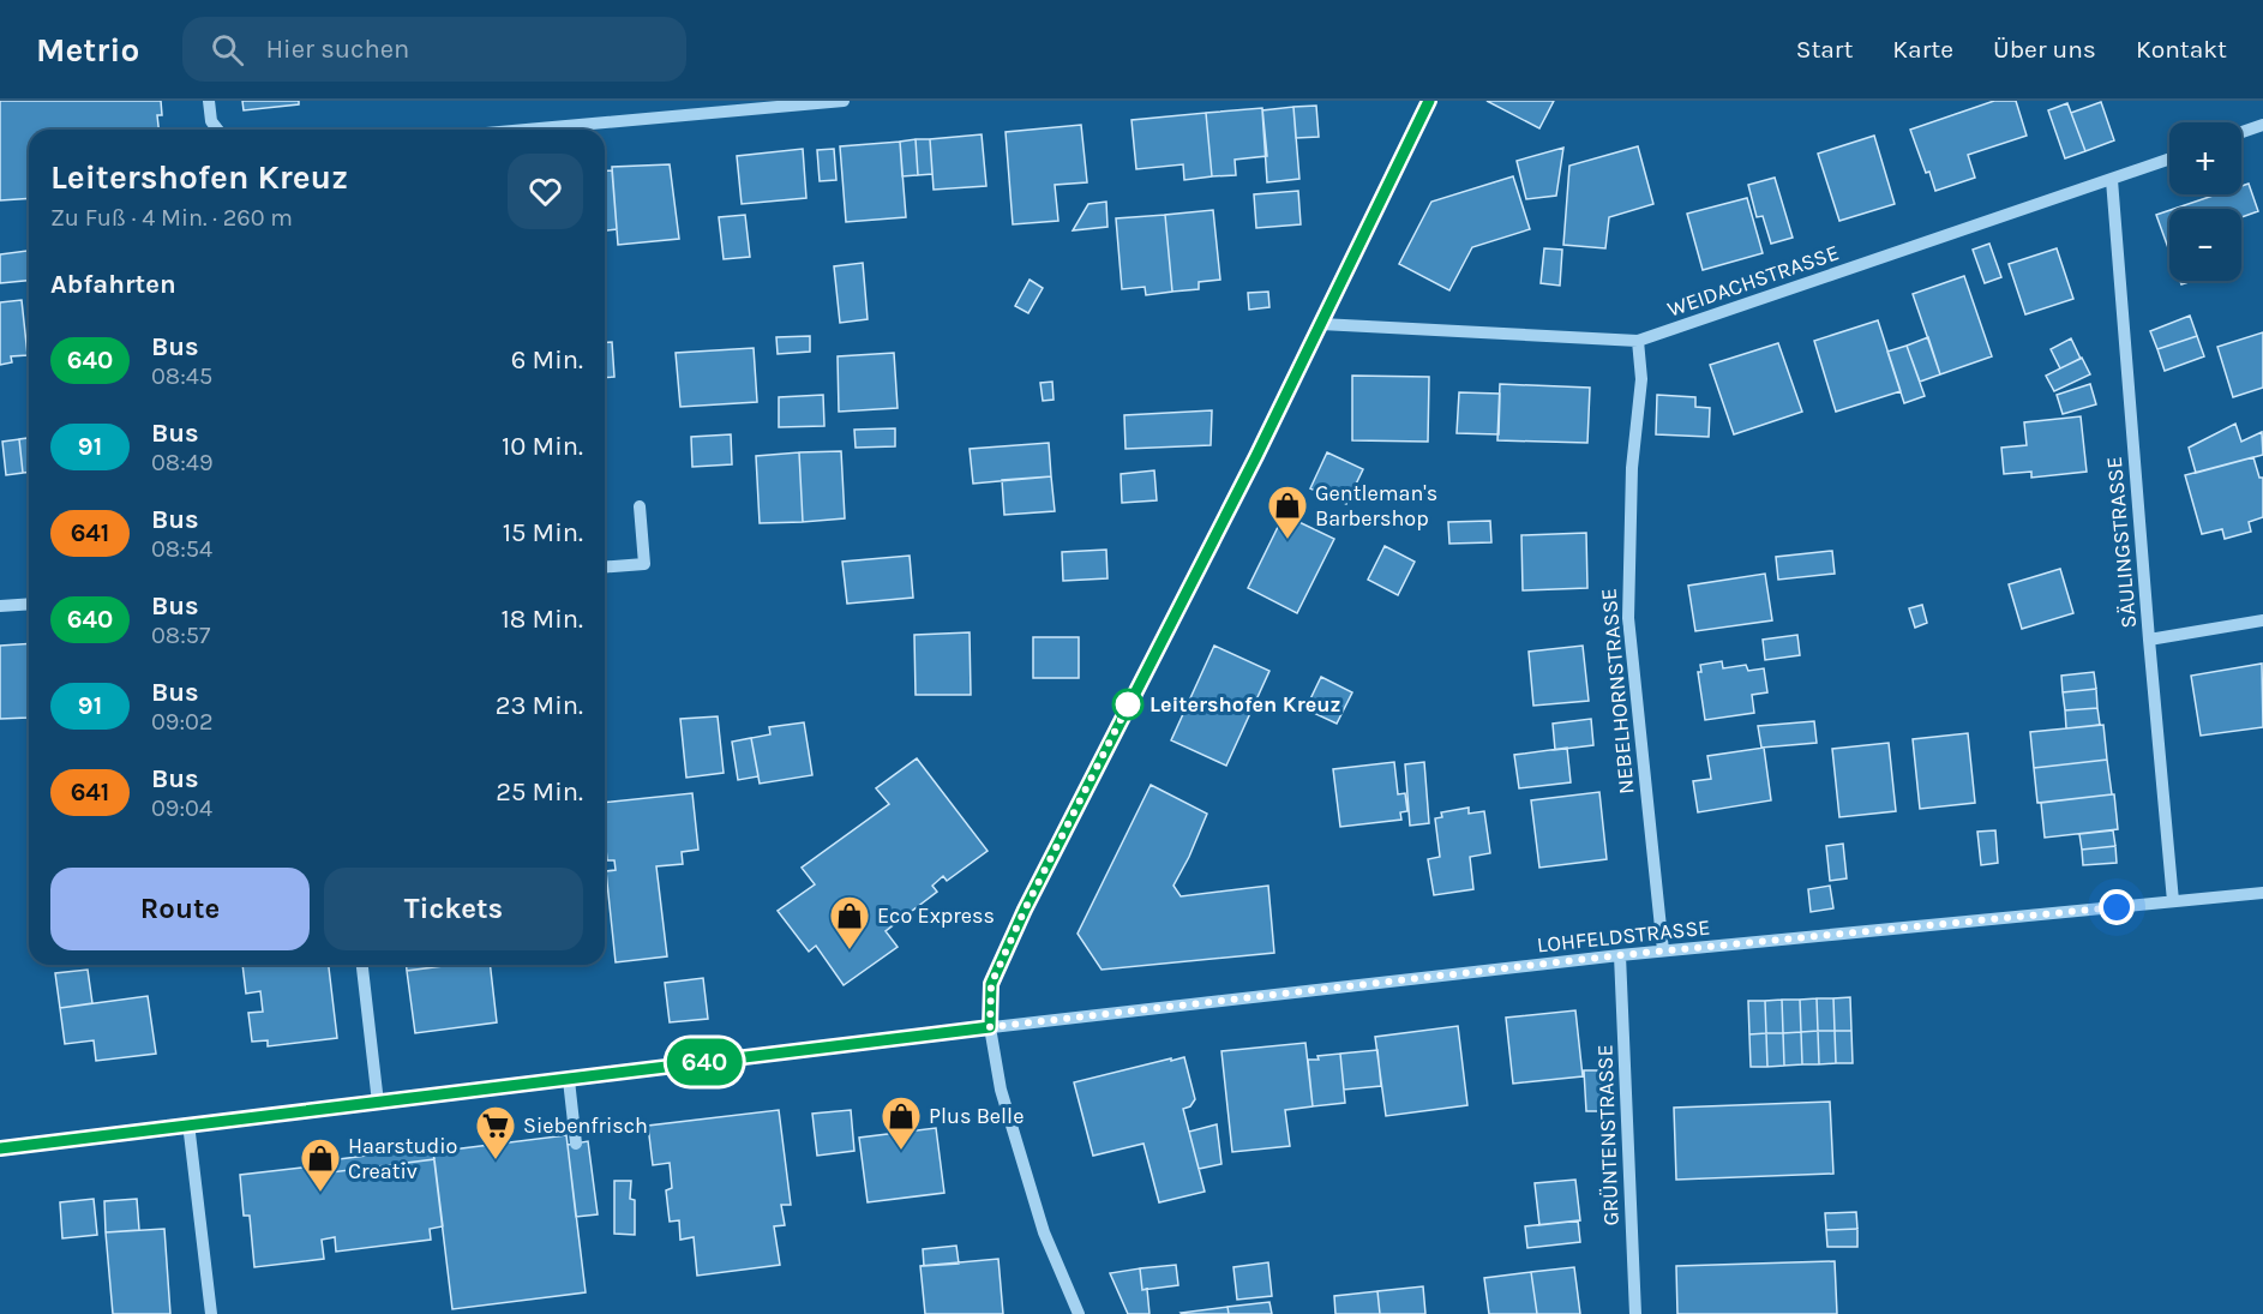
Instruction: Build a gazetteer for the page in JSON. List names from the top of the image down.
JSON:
{
  "streets": {
    "street": [
      "WEIDACHSTRASSE",
      "SÄULINGSTRASSE",
      "NEBELHORNSTRASSE",
      "LOHFELDSTRASSE",
      "GRÜNTENSTRASSE"
    ]
  },
  "crossings": [
    ["WEIDACHSTRASSE", "SÄULINGSTRASSE"],
    ["WEIDACHSTRASSE", "NEBELHORNSTRASSE"],
    ["SÄULINGSTRASSE", "LOHFELDSTRASSE"],
    ["NEBELHORNSTRASSE", "LOHFELDSTRASSE"],
    ["LOHFELDSTRASSE", "GRÜNTENSTRASSE"]
  ],
  "places": {
    "shop": [
      "Gentleman's Barbershop",
      "Eco Express",
      "Plus Belle",
      "Haarstudio Creativ"
    ],
    "other": ["Leitershofen Kreuz"],
    "supermarket": ["Siebenfrisch"]
  },
  "lines": ["bus line 640"],
  "page": {
    "header": "Metrio",
    "search": "Hier suchen",
    "nav": [
      "Start",
      "Karte",
      "Über uns",
      "Kontakt"
    ],
    "on_map": "640",
    "map_buttons": ["+", "−"],
    "heading": [
      ["Leitershofen Kreuz", "Zu Fuß · 4 Min. · 260 m"],
      "Abfahrten"
    ],
    "list": [
      {
        "mark": "640",
        "name": "Bus",
        "note": "08:45",
        "value": "6 Min."
      },
      {
        "mark": "91",
        "name": "Bus",
        "note": "08:49",
        "value": "10 Min."
      },
      {
        "mark": "641",
        "name": "Bus",
        "note": "08:54",
        "value": "15 Min."
      },
      {
        "mark": "640",
        "name": "Bus",
        "note": "08:57",
        "value": "18 Min."
      },
      {
        "mark": "91",
        "name": "Bus",
        "note": "09:02",
        "value": "23 Min."
      },
      {
        "mark": "641",
        "name": "Bus",
        "note": "09:04",
        "value": "25 Min."
      }
    ],
    "buttons": ["Route", "Tickets"]
  }
}
